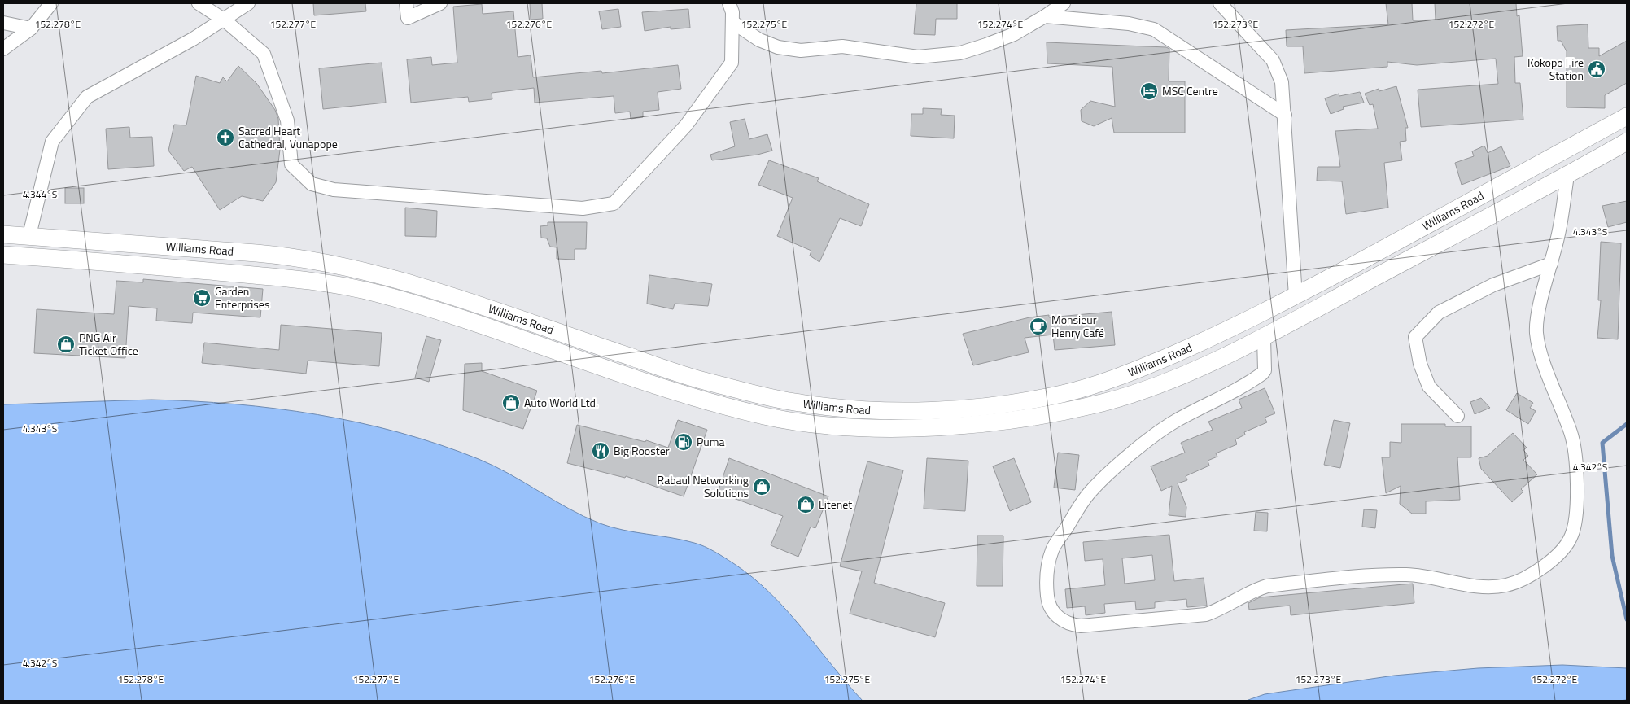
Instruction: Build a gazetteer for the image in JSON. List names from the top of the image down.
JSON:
{
  "streets": {
    "main road": ["Williams Road"]
  },
  "places": {
    "public building": ["Kokopo Fire Station"],
    "hotel": ["MSC Centre"],
    "church": ["Sacred Heart Cathedral, Vunapope"],
    "supermarket": ["Garden Enterprises"],
    "cafe": ["Monsieur Henry Café"],
    "shop": [
      "PNG Air Ticket Office",
      "Auto World Ltd.",
      "Rabaul Networking Solutions",
      "Litenet"
    ],
    "fuel station": ["Puma"],
    "restaurant": ["Big Rooster"]
  },
  "coordinates": [
    "152.278°E",
    "152.277°E",
    "152.276°E",
    "152.275°E",
    "152.274°E",
    "152.273°E",
    "152.272°E",
    "4.344°S",
    "4.343°S",
    "4.342°S"
  ]
}
